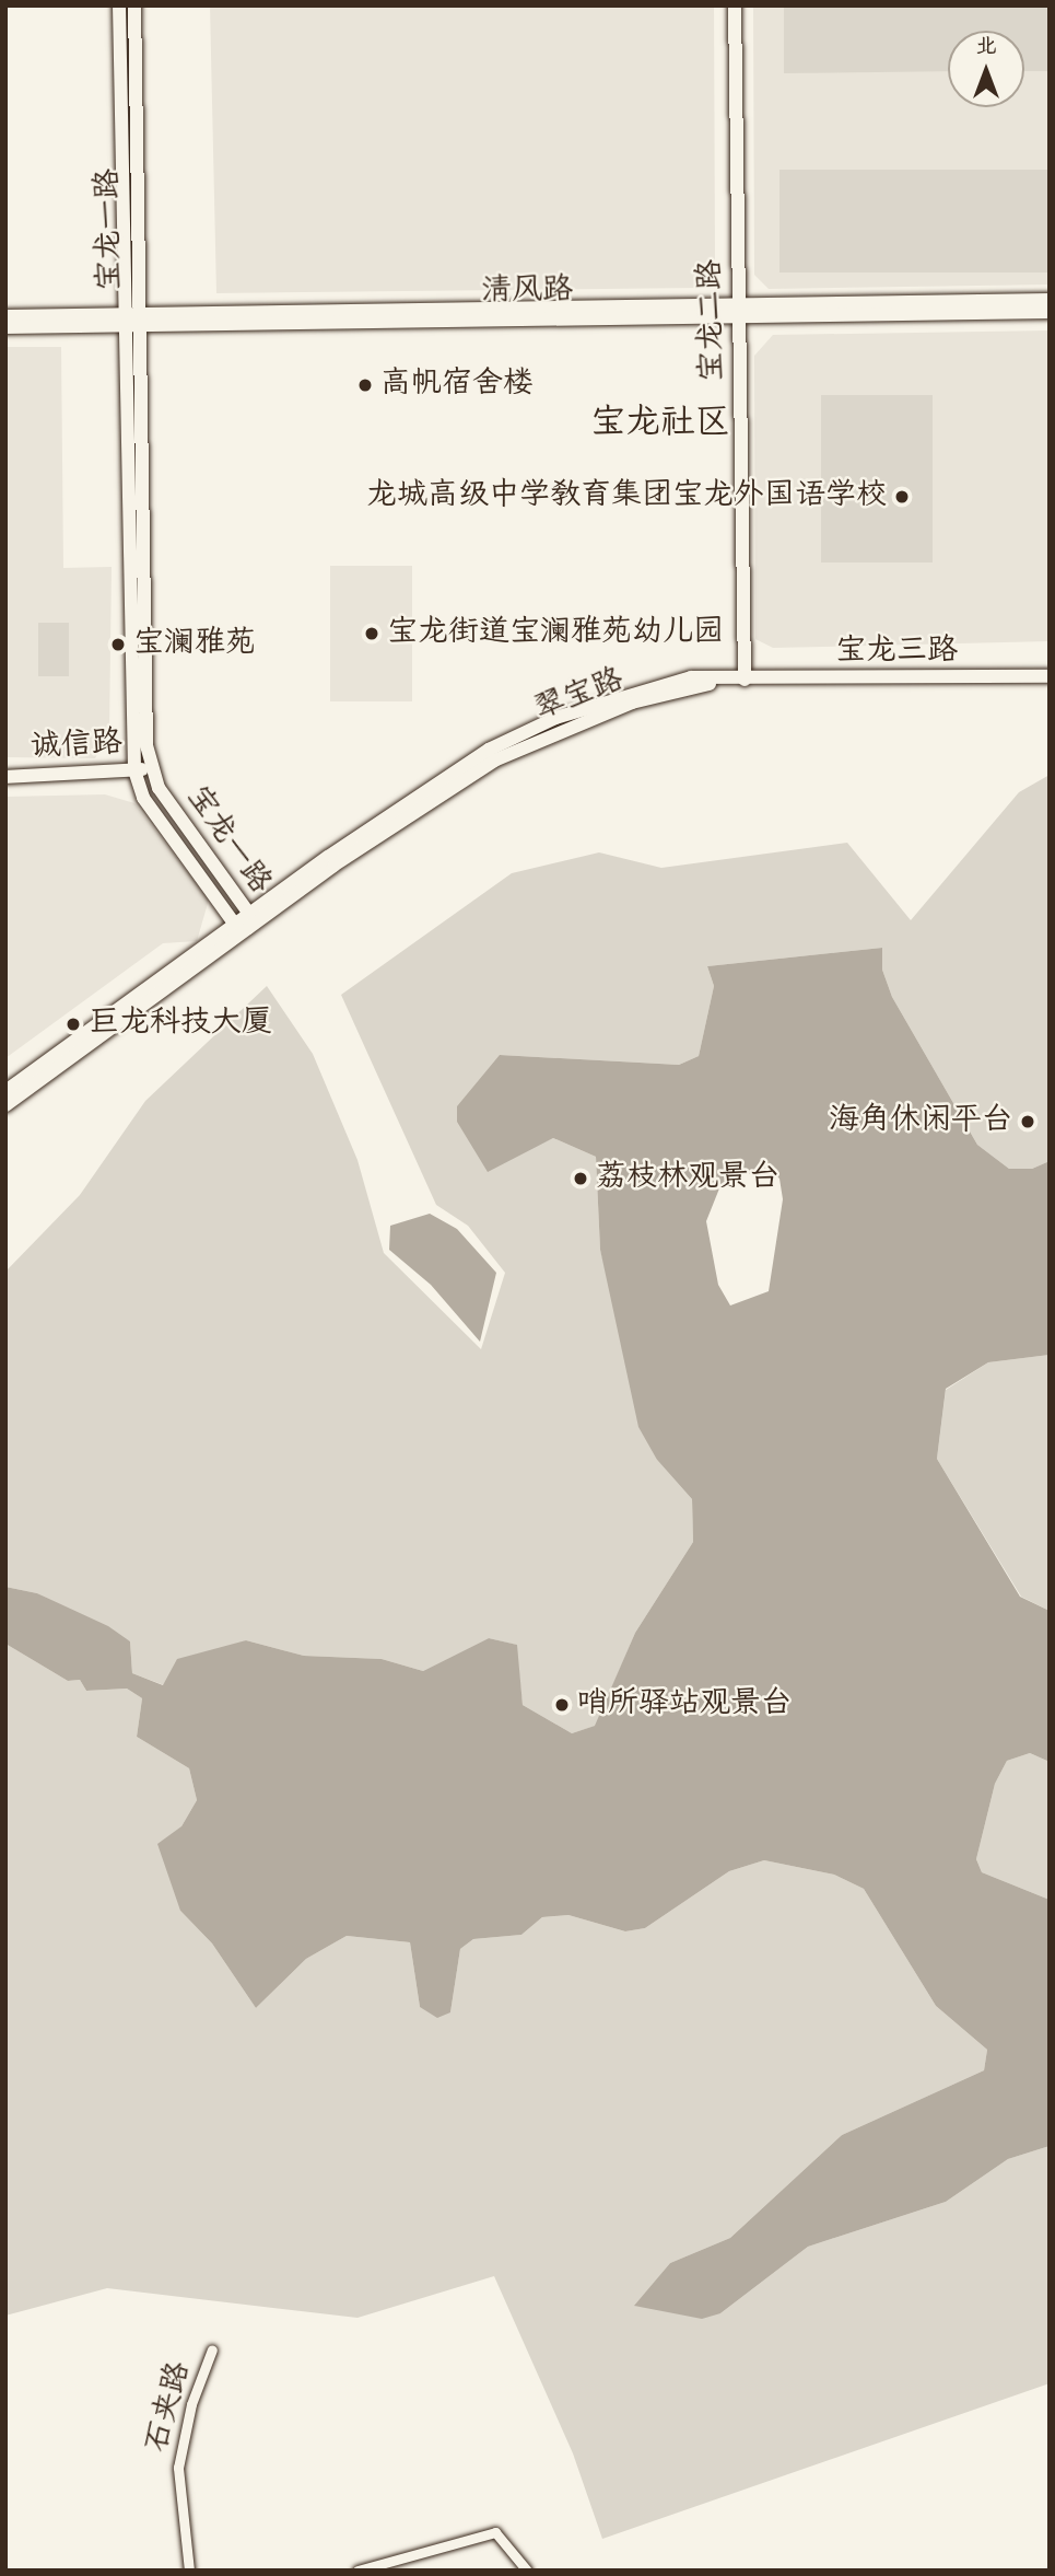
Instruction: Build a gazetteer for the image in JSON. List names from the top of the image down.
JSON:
{
  "streets": {
    "street": [
      "宝龙一路",
      "清风路",
      "宝龙二路",
      "宝龙三路",
      "翠宝路",
      "诚信路",
      "石夹路"
    ]
  },
  "crossings": [
    ["宝龙一路", "清风路"],
    ["宝龙一路", "翠宝路"],
    ["宝龙一路", "诚信路"],
    ["清风路", "宝龙二路"],
    ["宝龙二路", "宝龙三路"],
    ["宝龙二路", "翠宝路"],
    ["宝龙三路", "翠宝路"]
  ],
  "districts": ["宝龙社区"],
  "places": [
    "高帆宿舍楼",
    "龙城高级中学教育集团宝龙外国语学校",
    "宝龙街道宝澜雅苑幼儿园",
    "宝澜雅苑",
    "巨龙科技大厦",
    "海角休闲平台",
    "荔枝林观景台",
    "哨所驿站观景台"
  ],
  "north": "top"
}
